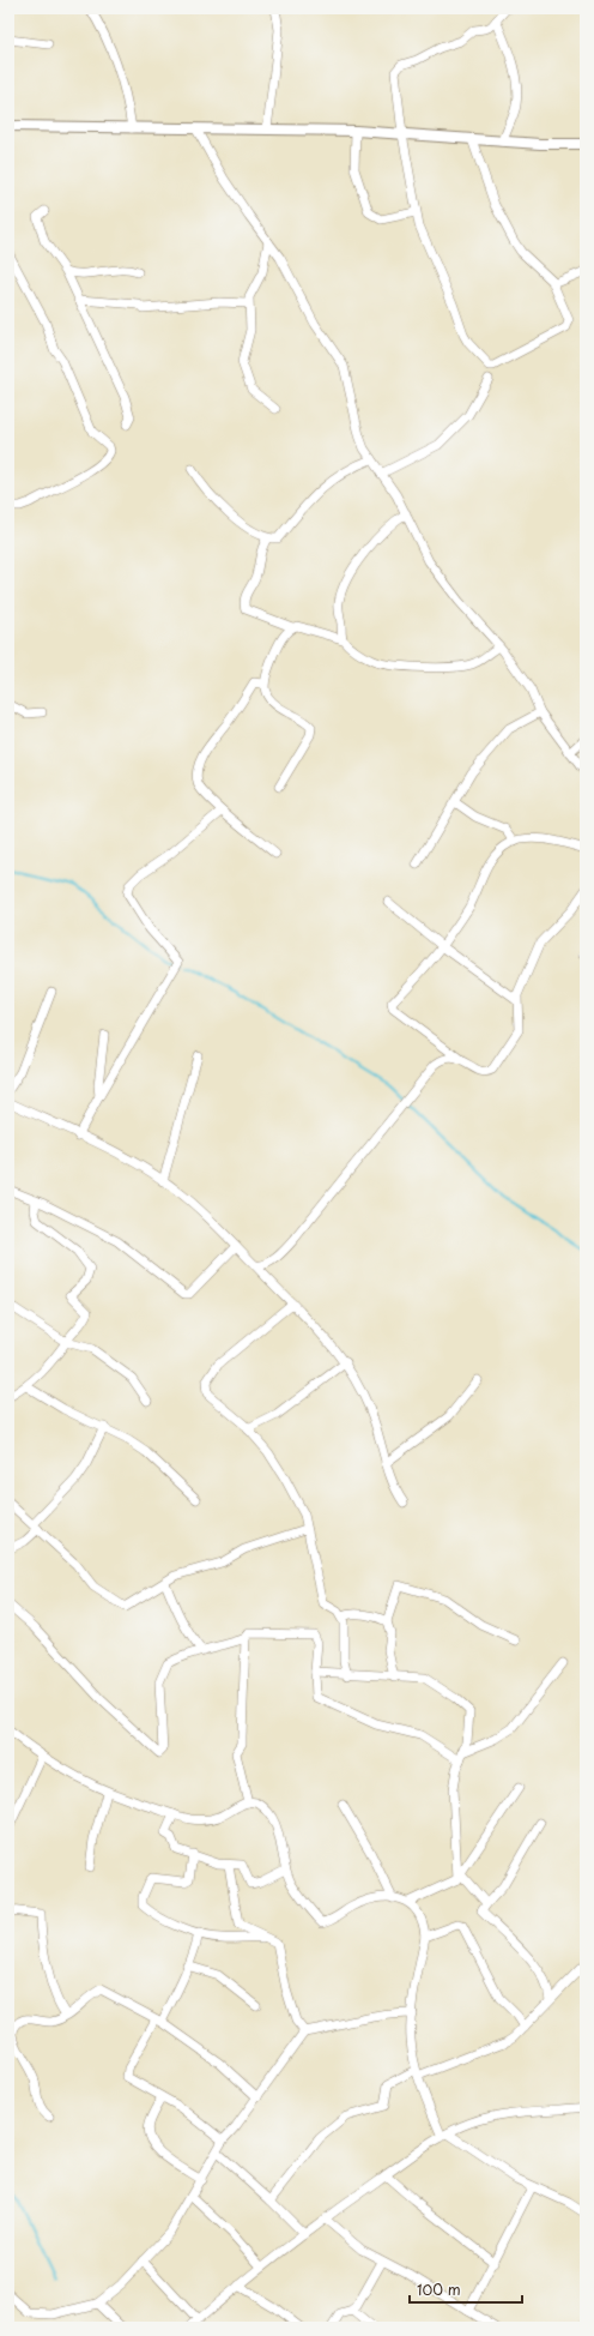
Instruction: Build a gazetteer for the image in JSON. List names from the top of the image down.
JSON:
{
  "scale_bar": "100 m"
}
